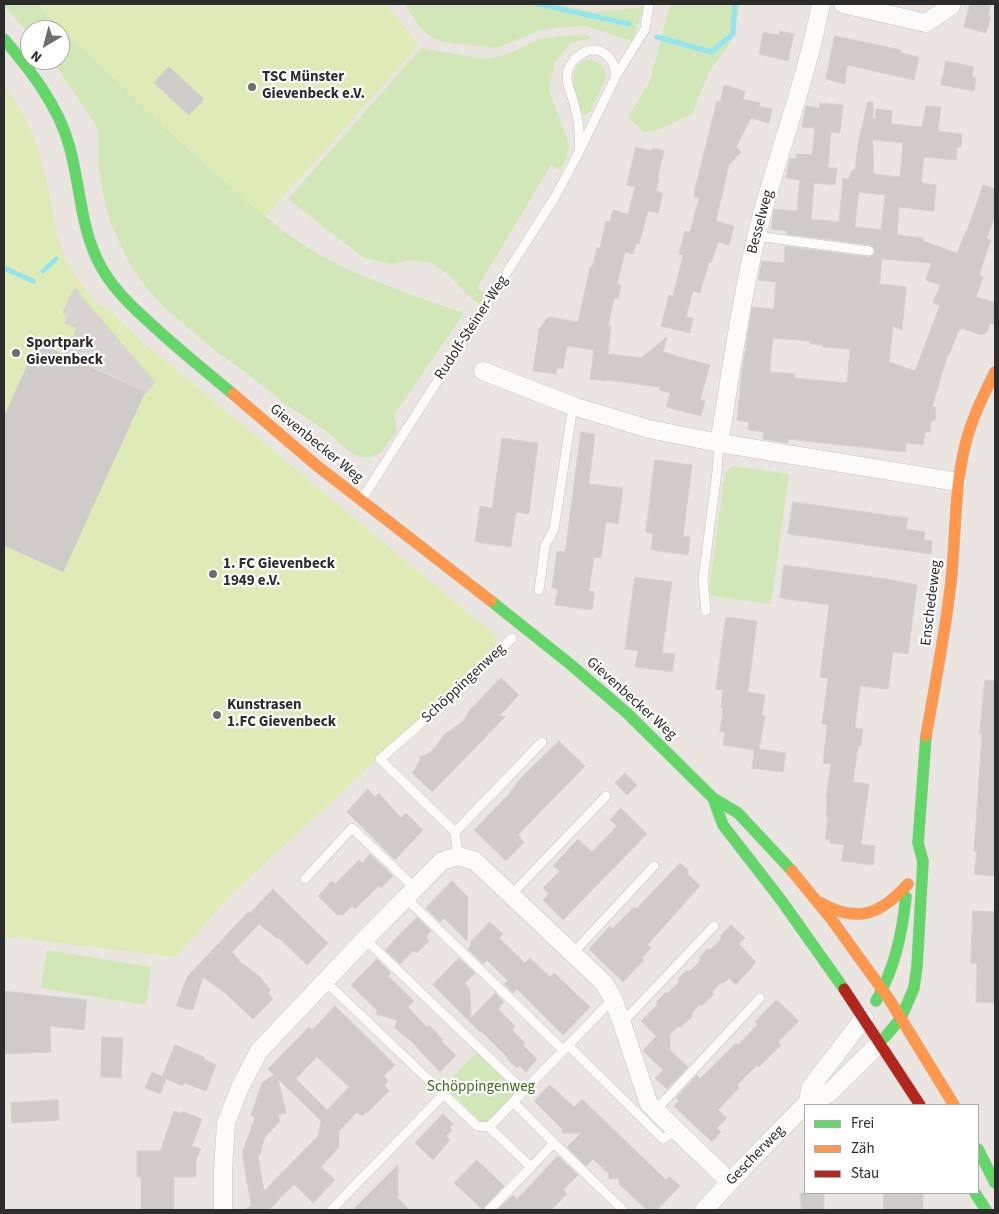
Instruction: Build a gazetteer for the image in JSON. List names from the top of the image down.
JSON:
{
  "streets": {
    "main road": ["Gievenbecker Weg", "Enschedeweg"],
    "street": ["Besselweg", "Gescherweg"],
    "lane": ["Rudolf-Steiner-Weg", "Schöppingenweg"]
  },
  "crossings": [
    ["Rudolf-Steiner-Weg", "Gievenbecker Weg"],
    ["Gievenbecker Weg", "Enschedeweg"],
    ["Gievenbecker Weg", "Gescherweg"],
    ["Enschedeweg", "Gescherweg"]
  ],
  "parks": ["Schöppingenweg"],
  "places": [
    "TSC Münster Gievenbeck e.V.",
    "Sportpark Gievenbeck",
    "1. FC Gievenbeck 1949 e.V.",
    "Kunstrasen 1.FC Gievenbeck"
  ],
  "legend": ["Frei", "Zäh", "Stau"],
  "north": "bottom left"
}
